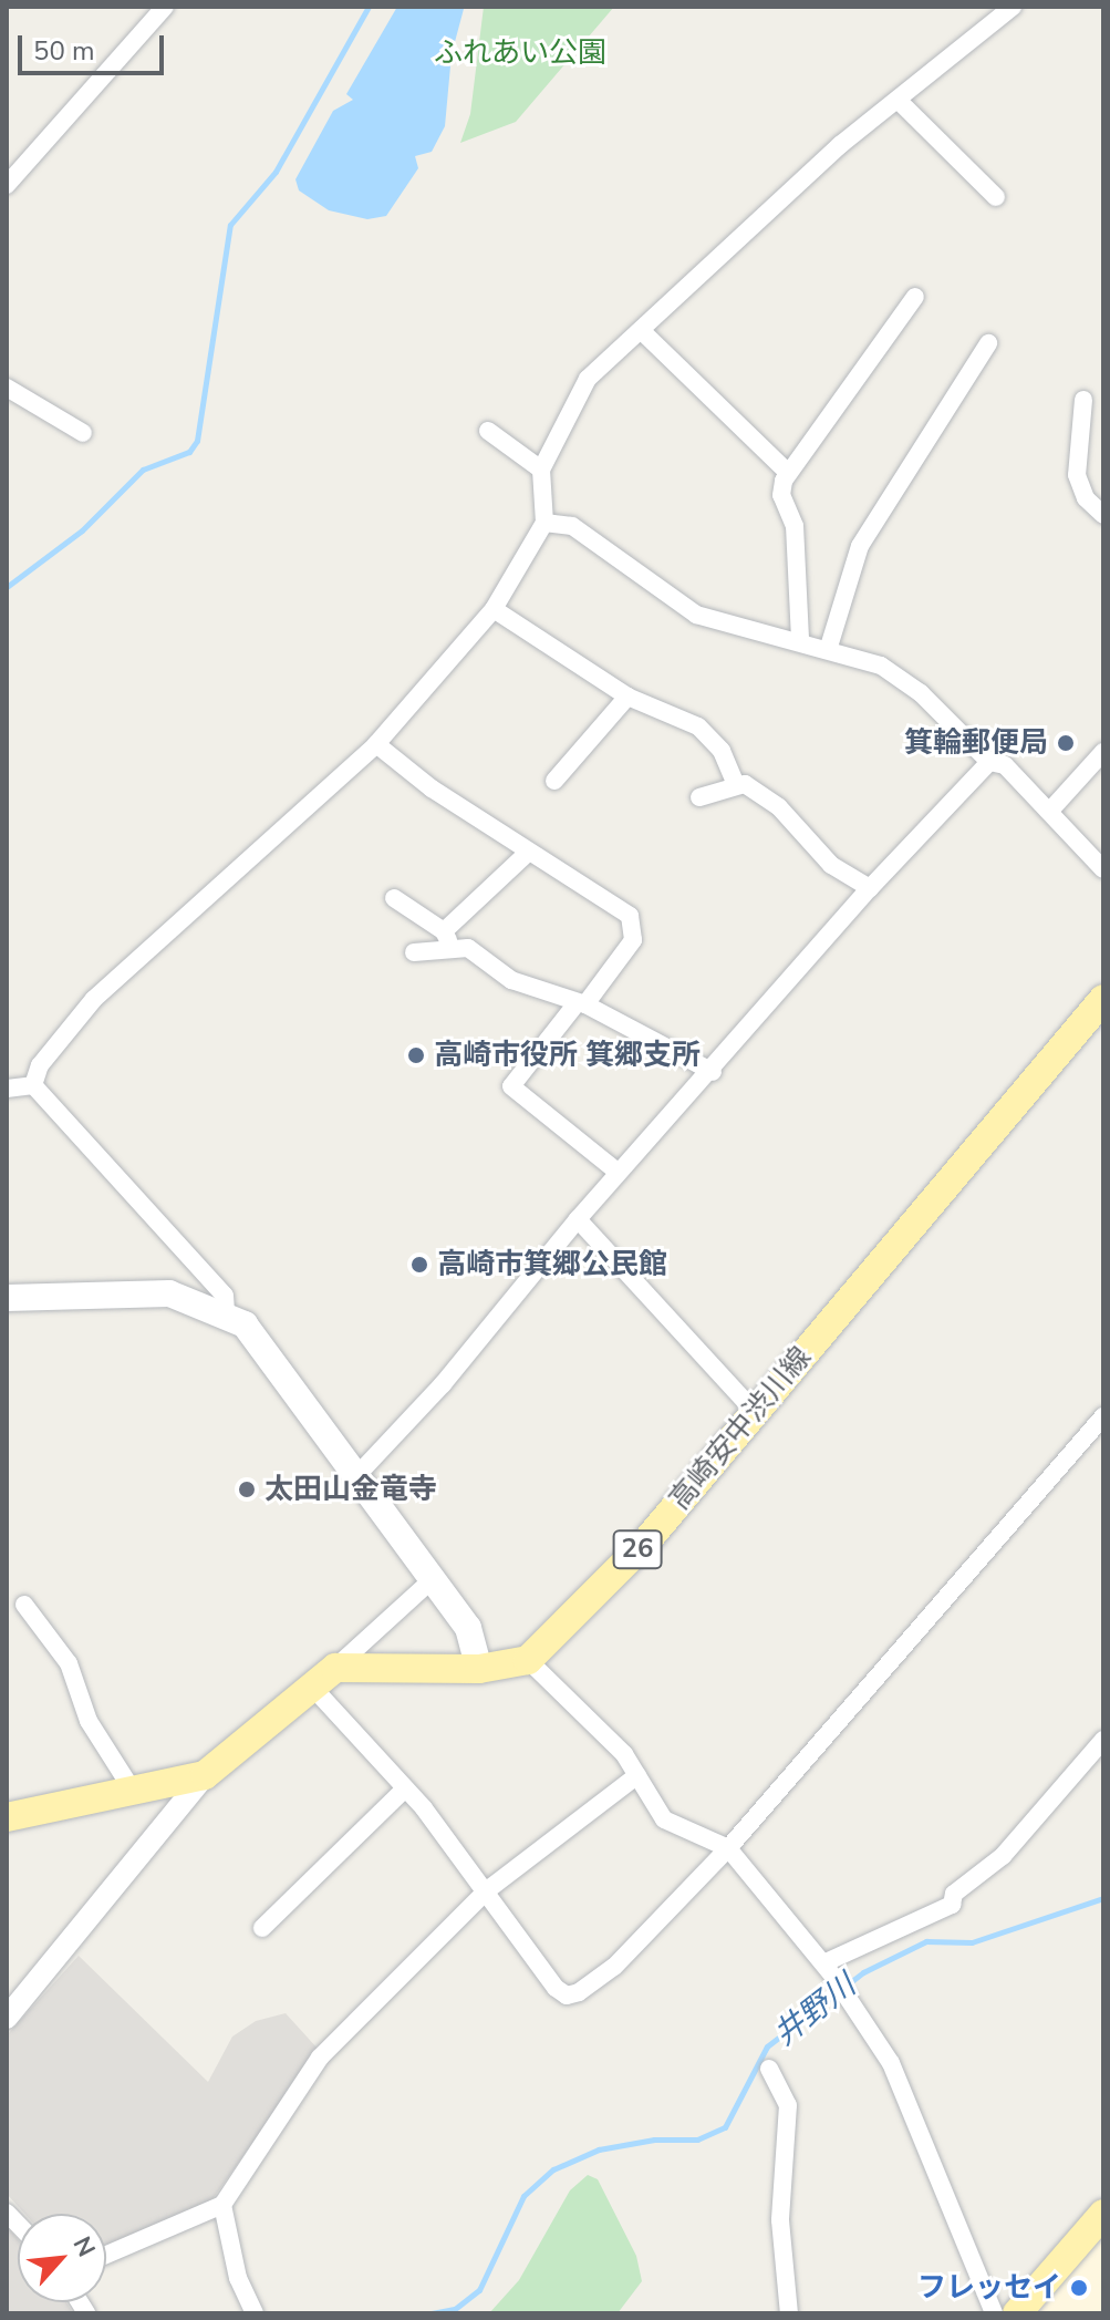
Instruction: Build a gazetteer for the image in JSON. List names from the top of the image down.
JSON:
{
  "streets": {
    "main road": ["高崎安中渋川線", "26"]
  },
  "water": ["井野川"],
  "parks": ["ふれあい公園"],
  "places": [
    "箕輪郵便局",
    "高崎市役所 箕郷支所",
    "高崎市箕郷公民館",
    "太田山金竜寺",
    "フレッセイ"
  ],
  "scale_bar": "50 m",
  "north": "top right"
}
